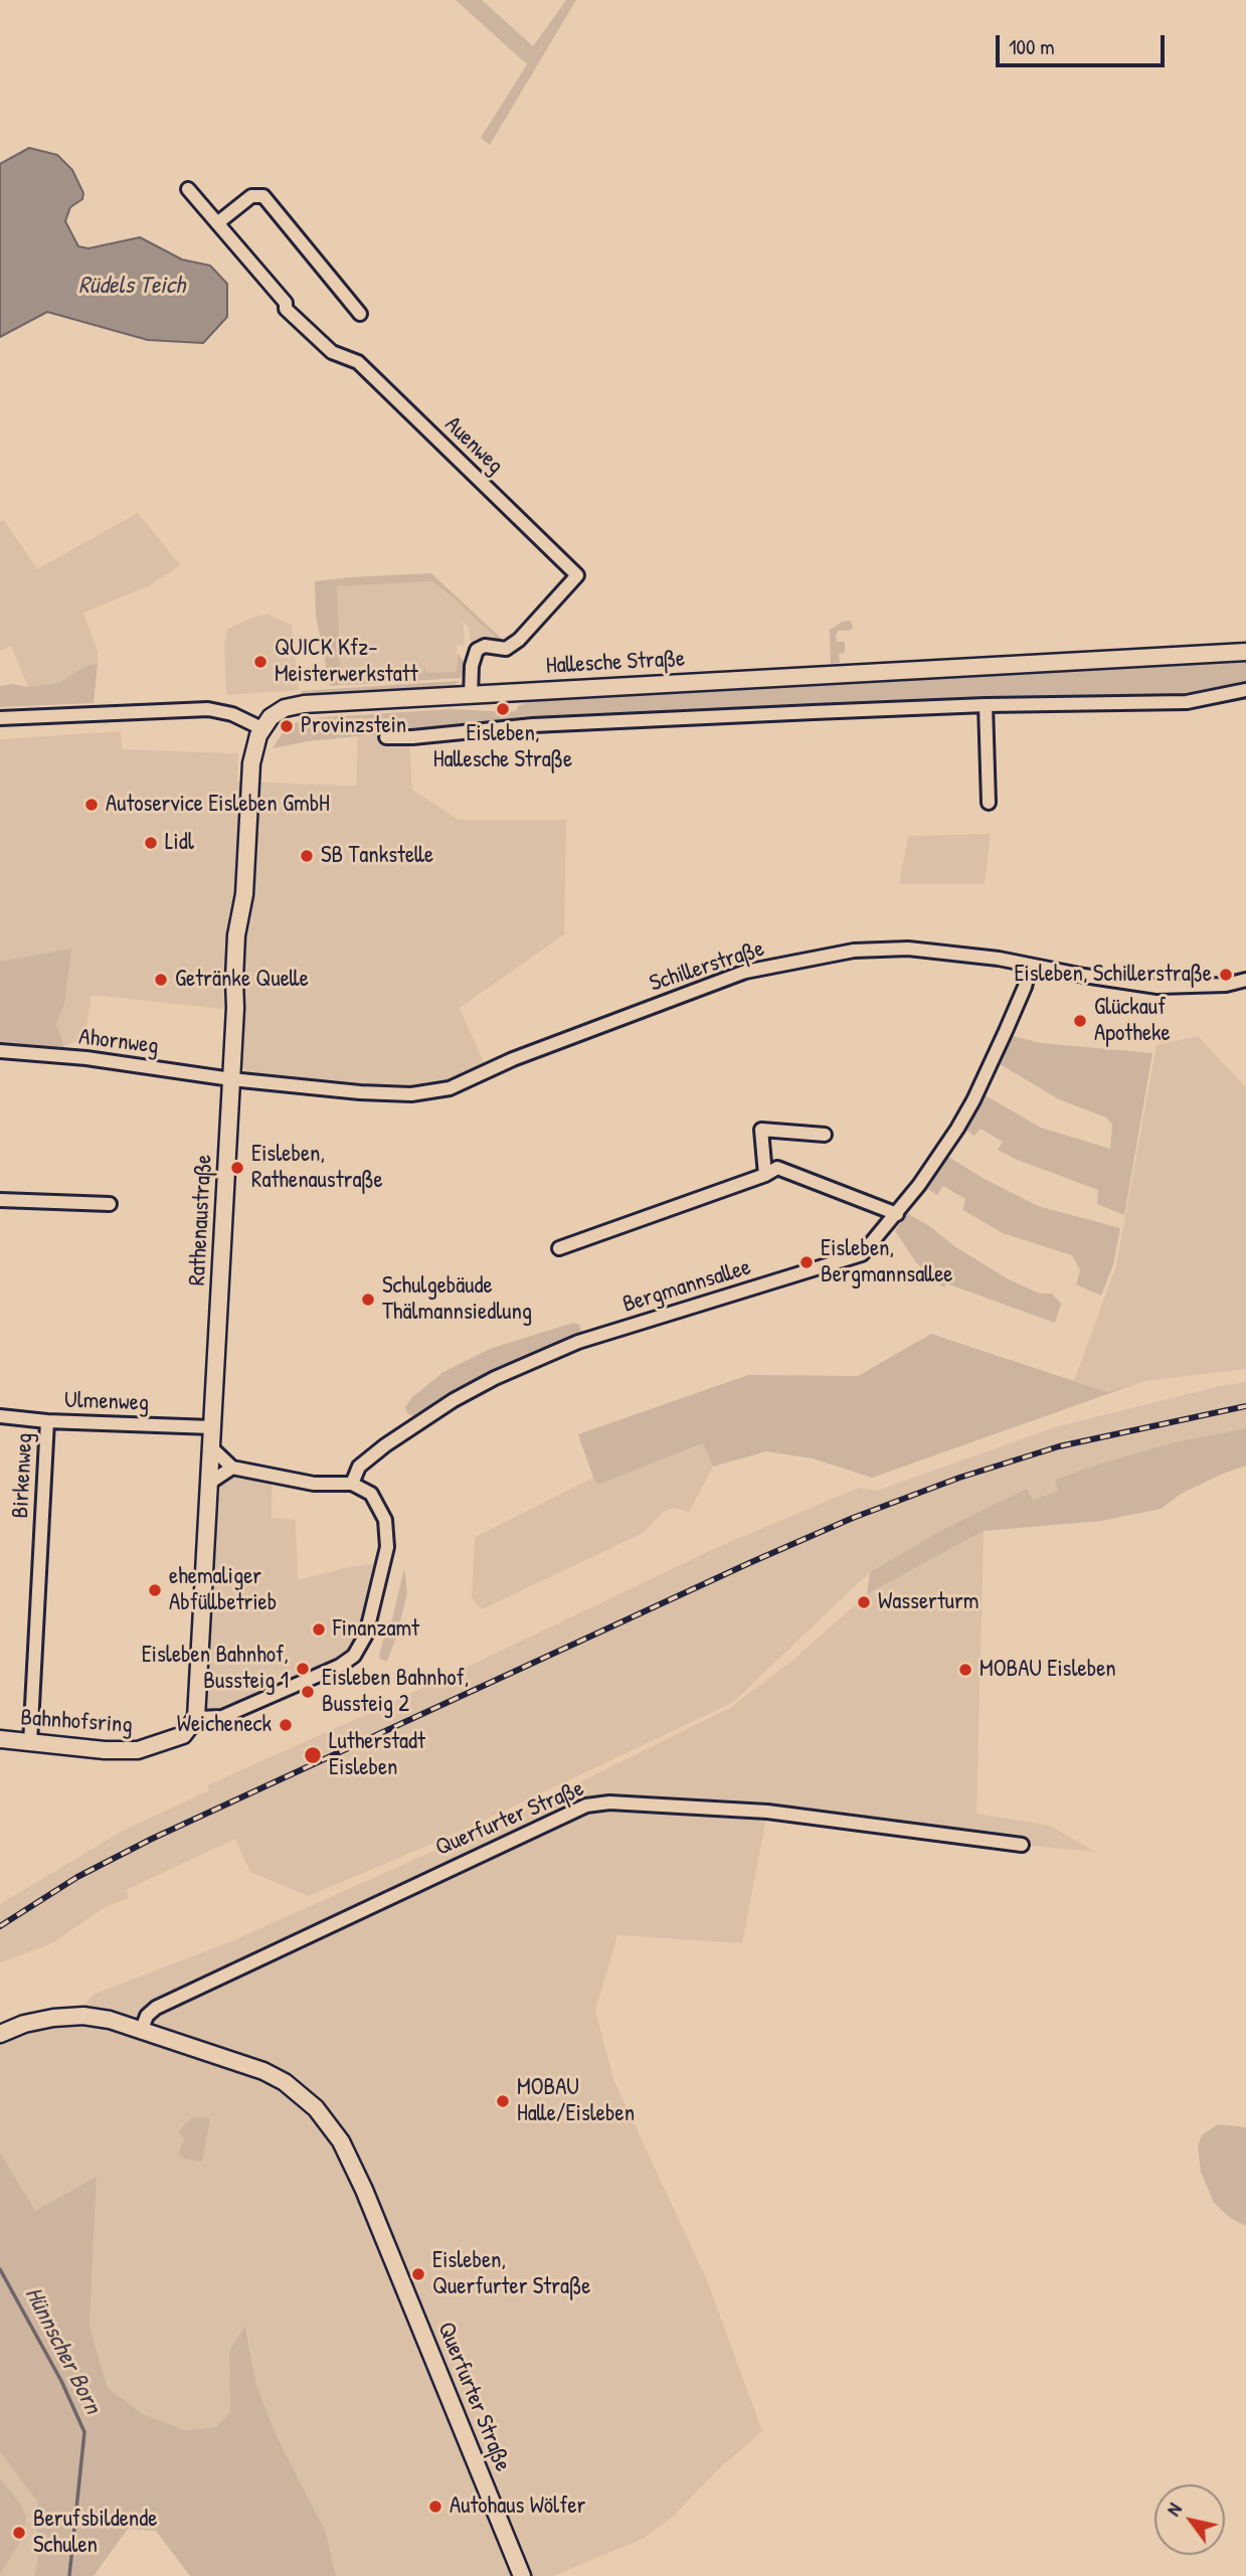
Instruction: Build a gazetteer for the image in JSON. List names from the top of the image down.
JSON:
{
  "streets": {
    "main road": [
      "Hallesche Straße",
      "Rathenaustraße",
      "Bahnhofsring",
      "Querfurter Straße"
    ],
    "street": [
      "Auenweg",
      "Schillerstraße",
      "Ahornweg",
      "Bergmannsallee",
      "Ulmenweg",
      "Birkenweg"
    ]
  },
  "crossings": [
    ["Auenweg", "Hallesche Straße"],
    ["Hallesche Straße", "Rathenaustraße"],
    ["Schillerstraße", "Ahornweg"],
    ["Schillerstraße", "Rathenaustraße"],
    ["Schillerstraße", "Bergmannsallee"],
    ["Ahornweg", "Rathenaustraße"],
    ["Rathenaustraße", "Ulmenweg"],
    ["Rathenaustraße", "Bahnhofsring"],
    ["Ulmenweg", "Birkenweg"],
    ["Birkenweg", "Bahnhofsring"]
  ],
  "water": ["Rüdels Teich", "Hünnscher Born"],
  "places": [
    "QUICK Kfz- Meisterwerkstatt",
    "Eisleben, Hallesche Straße",
    "Provinzstein",
    "Autoservice Eisleben GmbH",
    "Lidl",
    "SB Tankstelle",
    "Eisleben, Schillerstraße",
    "Getränke Quelle",
    "Glückauf Apotheke",
    "Eisleben, Rathenaustraße",
    "Eisleben, Bergmannsallee",
    "Schulgebäude Thälmannsiedlung",
    "ehemaliger Abfüllbetrieb",
    "Wasserturm",
    "Finanzamt",
    "Eisleben Bahnhof, Bussteig 1",
    "MOBAU Eisleben",
    "Eisleben Bahnhof, Bussteig 2",
    "Weicheneck",
    "Lutherstadt Eisleben",
    "MOBAU Halle/Eisleben",
    "Eisleben, Querfurter Straße",
    "Autohaus Wölfer",
    "Berufsbildende Schulen"
  ],
  "scale_bar": "100 m",
  "north": "top left"
}
